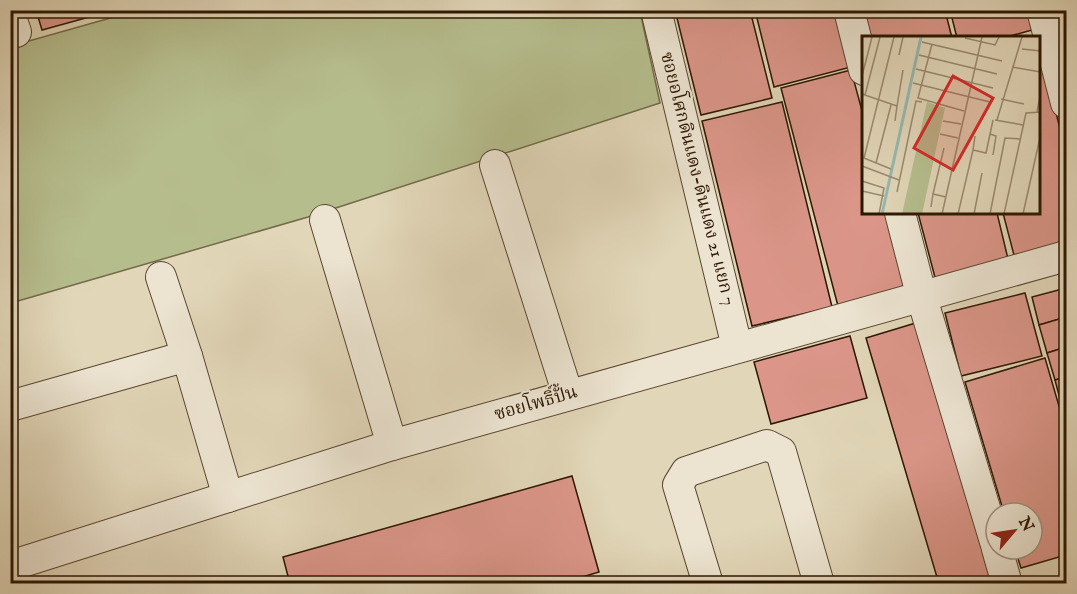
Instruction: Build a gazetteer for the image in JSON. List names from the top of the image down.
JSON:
{
  "streets": {
    "street": ["ซอยอโศกดินแดง-ดินแดง 21 แยก 7", "ซอยโพธิ์ปั้น"]
  },
  "crossings": [
    ["ซอยอโศกดินแดง-ดินแดง 21 แยก 7", "ซอยโพธิ์ปั้น"]
  ],
  "north": "top right"
}
